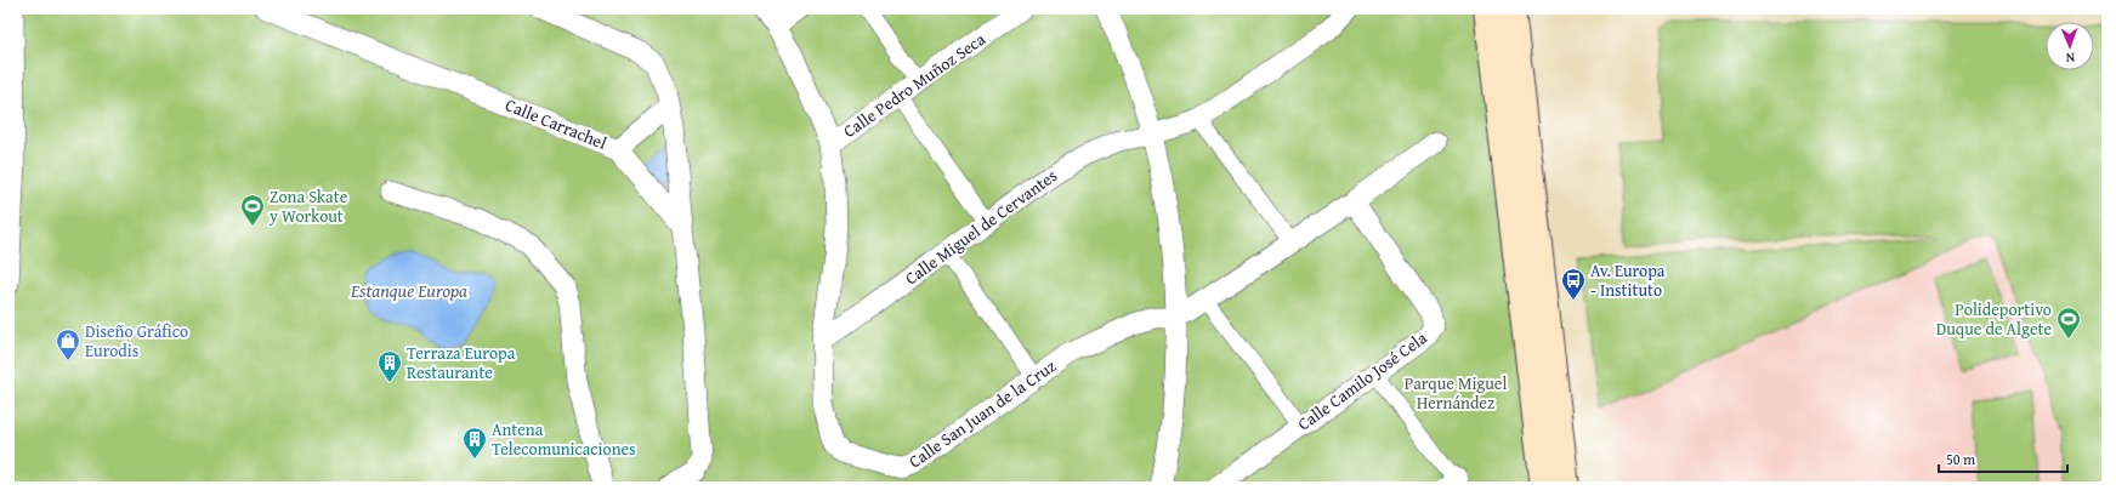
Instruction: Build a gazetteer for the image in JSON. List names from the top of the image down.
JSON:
{
  "streets": {
    "street": [
      "Calle Pedro Muñoz Seca",
      "Calle Carrachel",
      "Calle Miguel de Cervantes",
      "Calle Camilo José Cela",
      "Calle San Juan de la Cruz"
    ]
  },
  "crossings": [
    ["Calle Pedro Muñoz Seca", "Calle San Juan de la Cruz"],
    ["Calle Miguel de Cervantes", "Calle San Juan de la Cruz"]
  ],
  "water": ["Estanque Europa"],
  "parks": ["Parque Miguel Hernández"],
  "places": {
    "sports": ["Zona Skate y Workout", "Polideportivo Duque de Algete"],
    "bus stop": ["Av. Europa - Instituto"],
    "shop": ["Diseño Gráfico Eurodis"],
    "building": ["Terraza Europa Restaurante", "Antena Telecomunicaciones"]
  },
  "scale_bar": "50 m",
  "north": "bottom"
}
